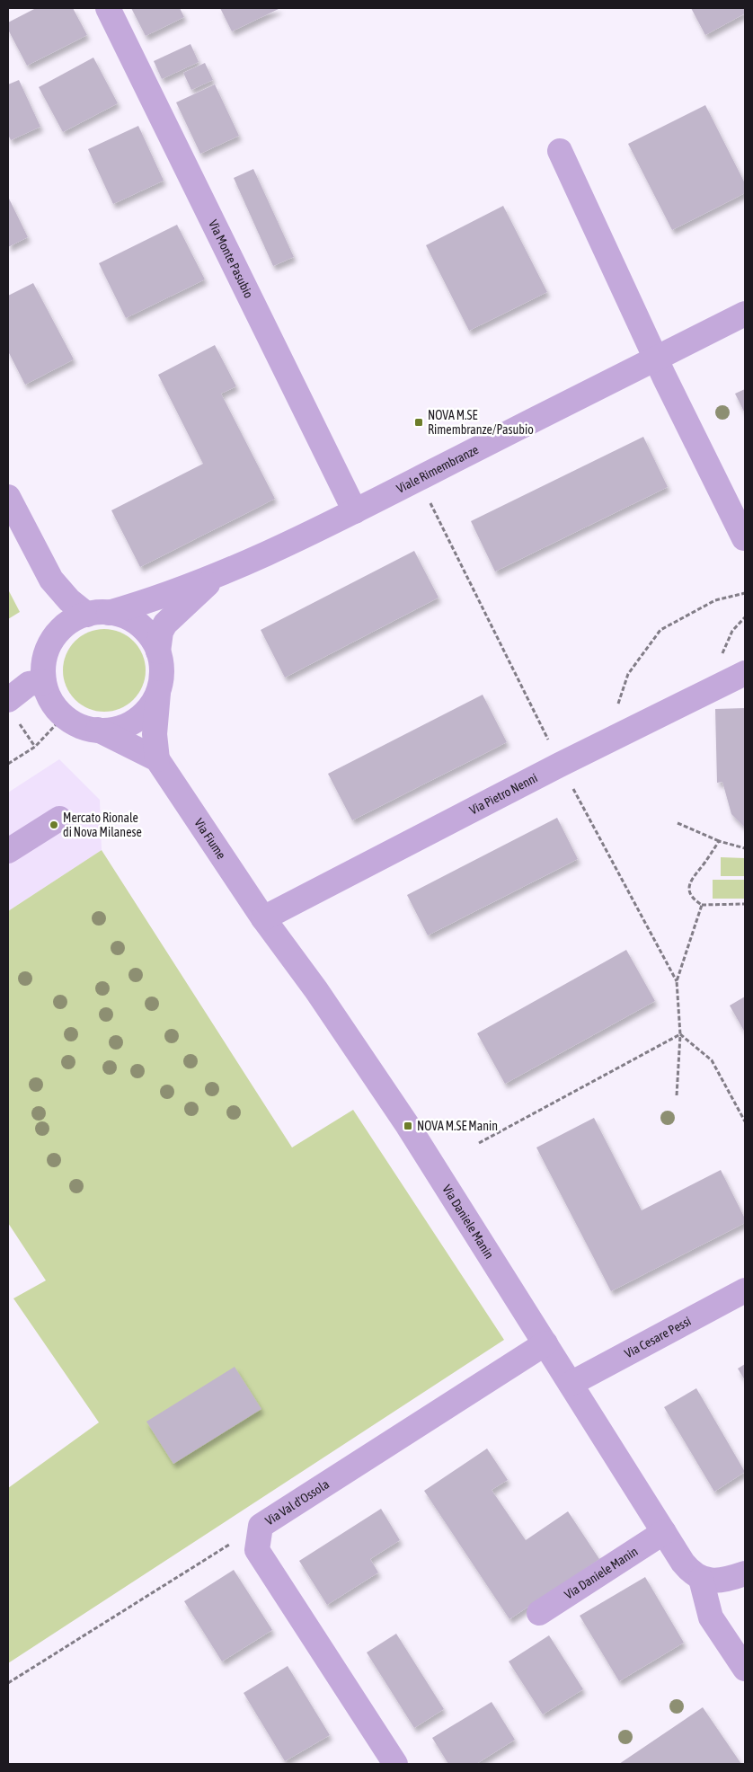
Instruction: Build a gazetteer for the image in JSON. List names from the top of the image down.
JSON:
{
  "streets": {
    "street": [
      "Via Monte Pasubio",
      "Viale Rimembranze",
      "Via Pietro Nenni",
      "Via Fiume",
      "Via Daniele Manin",
      "Via Cesare Pessi",
      "Via Val d'Ossola"
    ]
  },
  "crossings": [
    ["Via Monte Pasubio", "Viale Rimembranze"],
    ["Viale Rimembranze", "Via Fiume"],
    ["Via Pietro Nenni", "Via Fiume"],
    ["Via Pietro Nenni", "Via Daniele Manin"],
    ["Via Fiume", "Via Daniele Manin"],
    ["Via Daniele Manin", "Via Cesare Pessi"],
    ["Via Daniele Manin", "Via Val d'Ossola"]
  ],
  "places": {
    "transit": ["NOVA M.SE Rimembranze/Pasubio", "NOVA M.SE Manin"],
    "other": ["Mercato Rionale di Nova Milanese"]
  }
}
